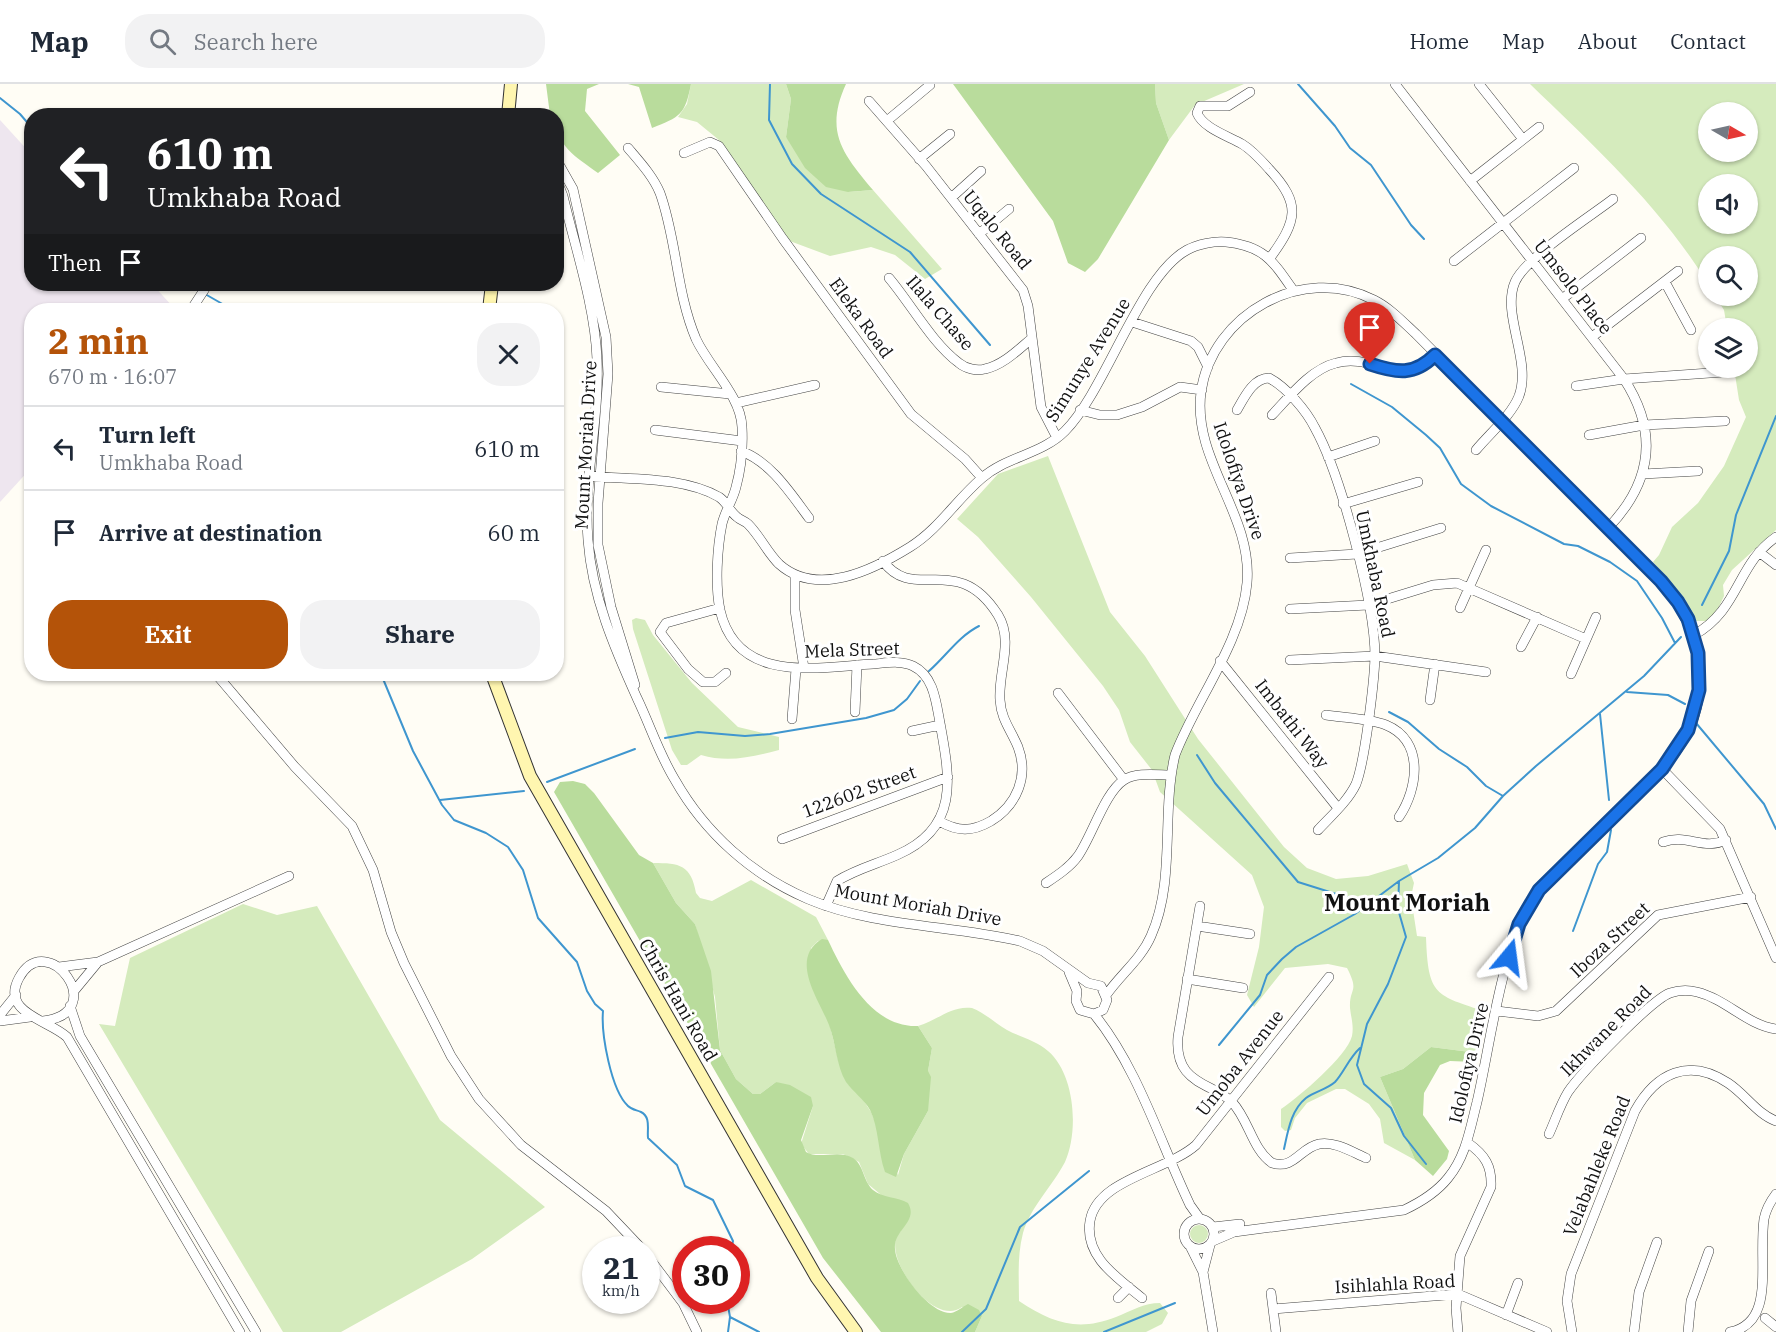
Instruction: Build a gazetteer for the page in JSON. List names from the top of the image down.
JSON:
{
  "streets": {
    "main road": ["Chris Hani Road"],
    "street": [
      "Uqalo Road",
      "Umsolo Place",
      "Ilala Chase",
      "Eleka Road",
      "Simunye Avenue",
      "Mount Moriah Drive",
      "Idolofiya Drive",
      "Umkhaba Road",
      "Mela Street",
      "Imbathi Way",
      "122602 Street",
      "Iboza Street",
      "Ikhwane Road",
      "Umoba Avenue",
      "Velabahleke Road",
      "Isihlahla Road"
    ]
  },
  "crossings": [
    ["Uqalo Road", "Ilala Chase"],
    ["Uqalo Road", "Simunye Avenue"],
    ["Umsolo Place", "Idolofiya Drive"],
    ["Eleka Road", "Simunye Avenue"],
    ["Mount Moriah Drive", "Idolofiya Drive"],
    ["Mount Moriah Drive", "Mela Street"],
    ["Mount Moriah Drive", "Umoba Avenue"],
    ["Idolofiya Drive", "Imbathi Way"],
    ["Idolofiya Drive", "Iboza Street"],
    ["Umkhaba Road", "Imbathi Way"],
    ["Mela Street", "122602 Street"]
  ],
  "districts": ["Mount Moriah"],
  "north": "right",
  "page": {
    "header": "Map",
    "search": "Search here",
    "nav": [
      "Home",
      "Map",
      "About",
      "Contact"
    ],
    "turn": ["610 m", "Umkhaba Road"],
    "then": "Then",
    "heading": ["2 min", "670 m · 16:07"],
    "list": [
      {
        "name": "Turn left",
        "note": "Umkhaba Road",
        "value": "610 m"
      },
      {
        "name": "Arrive at destination",
        "value": "60 m"
      }
    ],
    "buttons": ["Exit", "Share"],
    "speed": "21 km/h",
    "limit": "30"
  }
}
